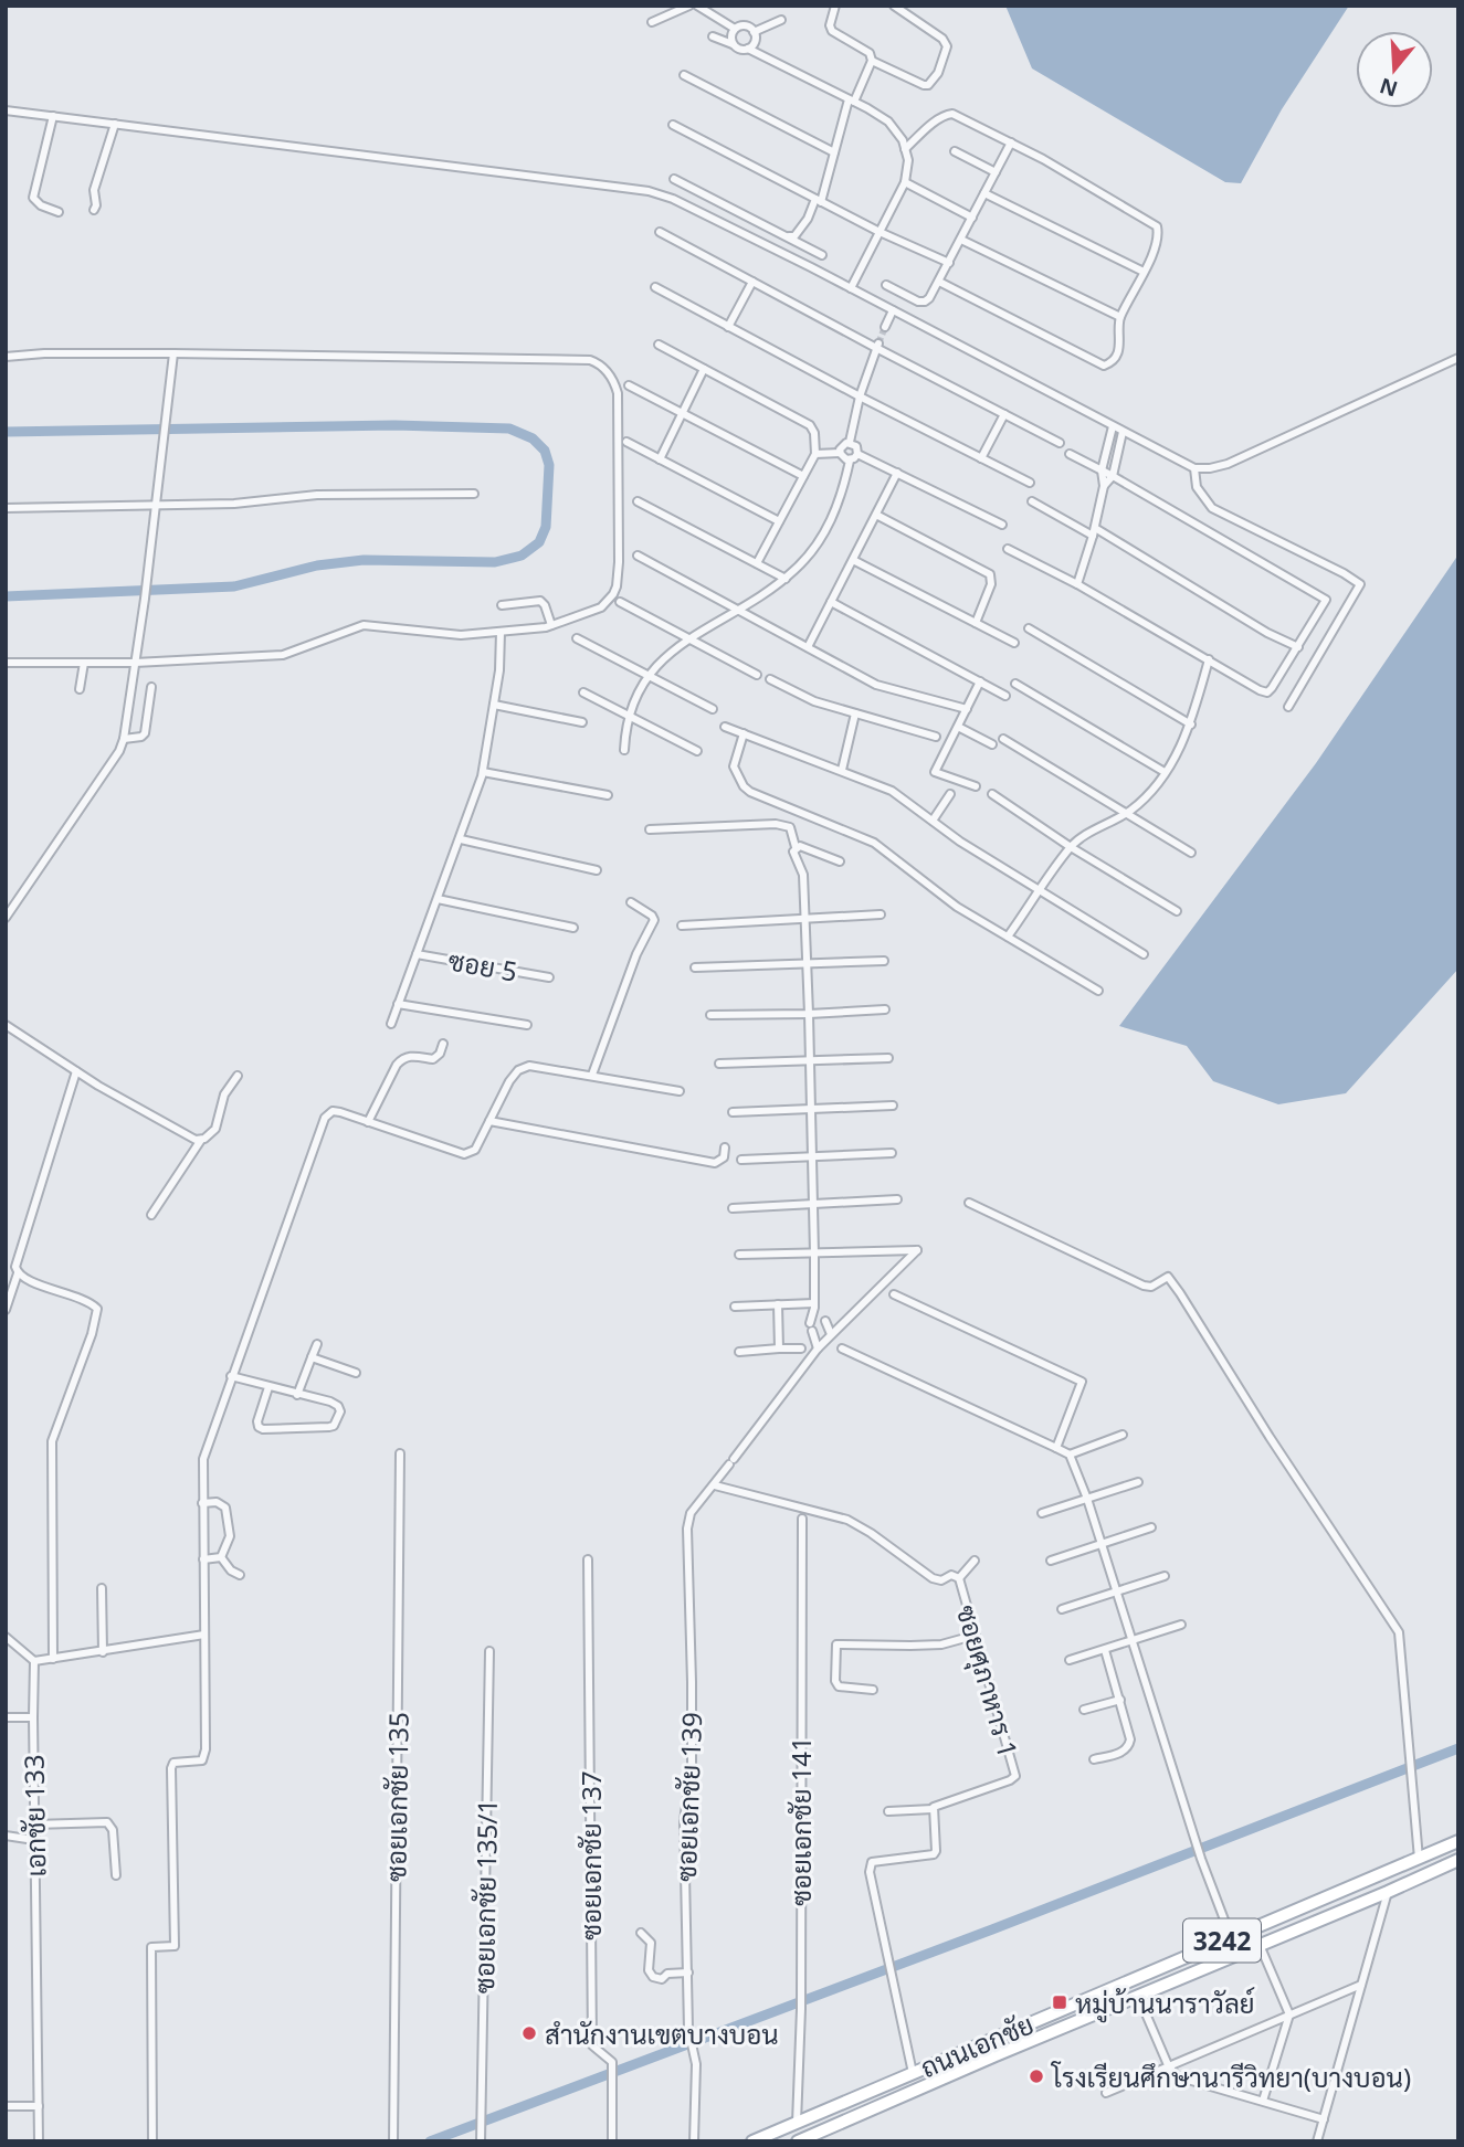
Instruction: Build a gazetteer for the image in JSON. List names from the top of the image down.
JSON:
{
  "streets": {
    "main road": ["3242", "ถนนเอกชัย"],
    "street": [
      "ซอย 5",
      "ซอยศุภาหาร 1",
      "ซอยเอกชัย 135",
      "ซอยเอกชัย 139",
      "เอกชัย 133",
      "ซอยเอกชัย 141",
      "ซอยเอกชัย 137",
      "ซอยเอกชัย 135/1"
    ]
  },
  "crossings": [
    ["ซอยศุภาหาร 1", "ซอยเอกชัย 139"],
    ["ซอยเอกชัย 141", "ถนนเอกชัย"]
  ],
  "places": {
    "transit": ["หมู่บ้านนาราวัลย์"],
    "other": ["สำนักงานเขตบางบอน", "โรงเรียนศึกษานารีวิทยา(บางบอน)"]
  },
  "north": "bottom"
}
